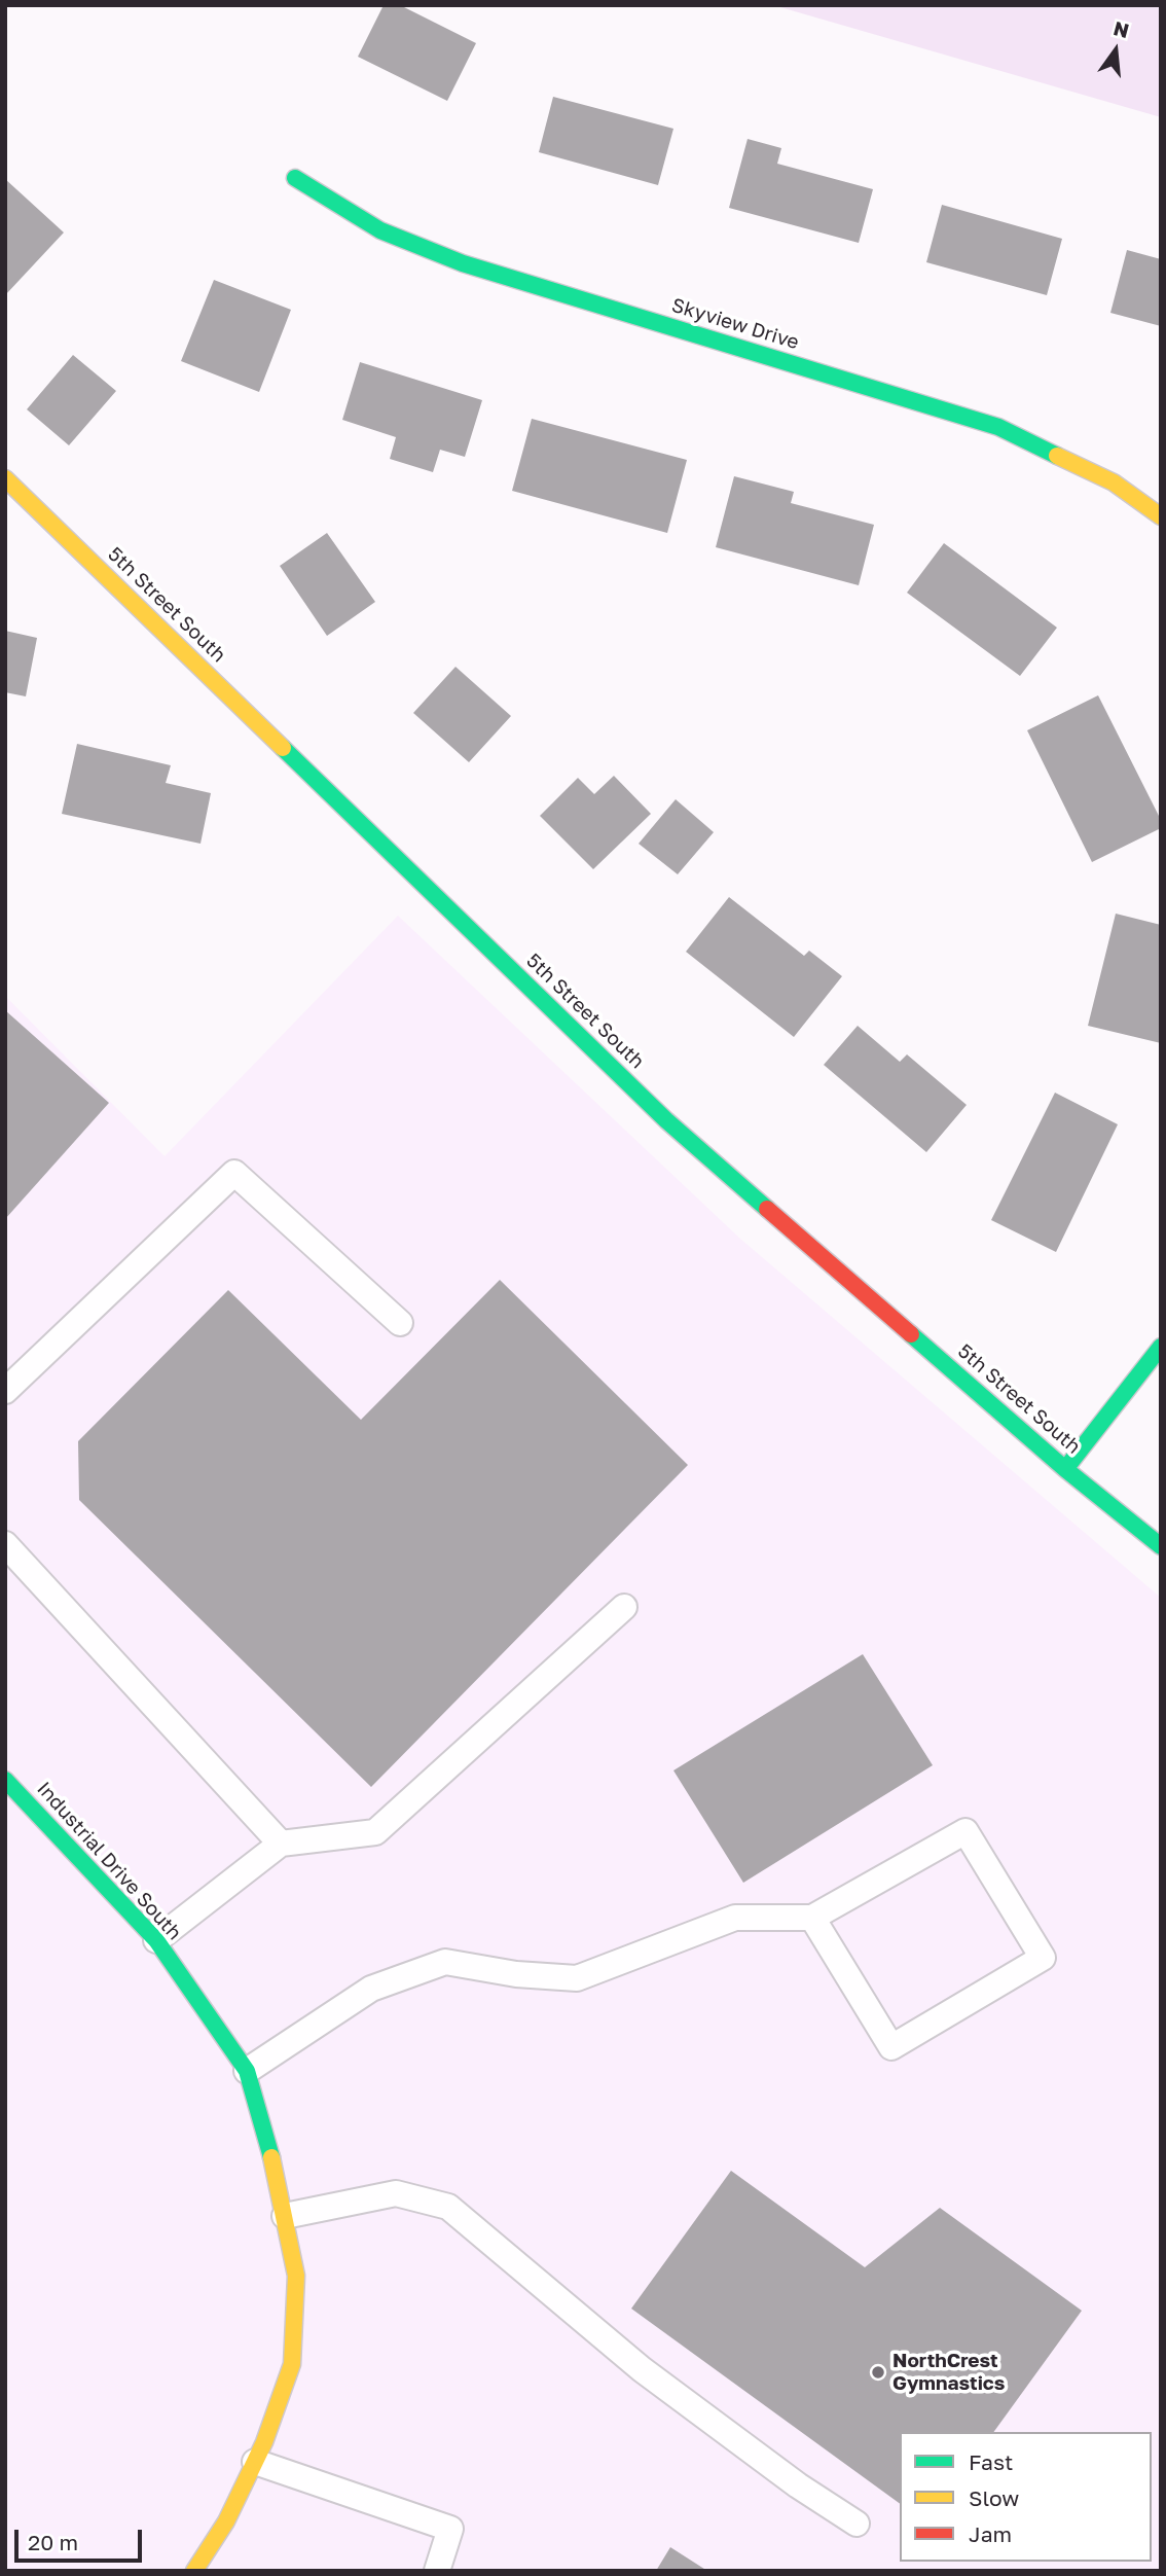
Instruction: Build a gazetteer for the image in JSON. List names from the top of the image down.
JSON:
{
  "streets": {
    "street": ["Skyview Drive", "5th Street South", "Industrial Drive South"]
  },
  "places": ["NorthCrest Gymnastics"],
  "legend": ["Fast", "Slow", "Jam"],
  "scale_bar": "20 m",
  "north": "top"
}
